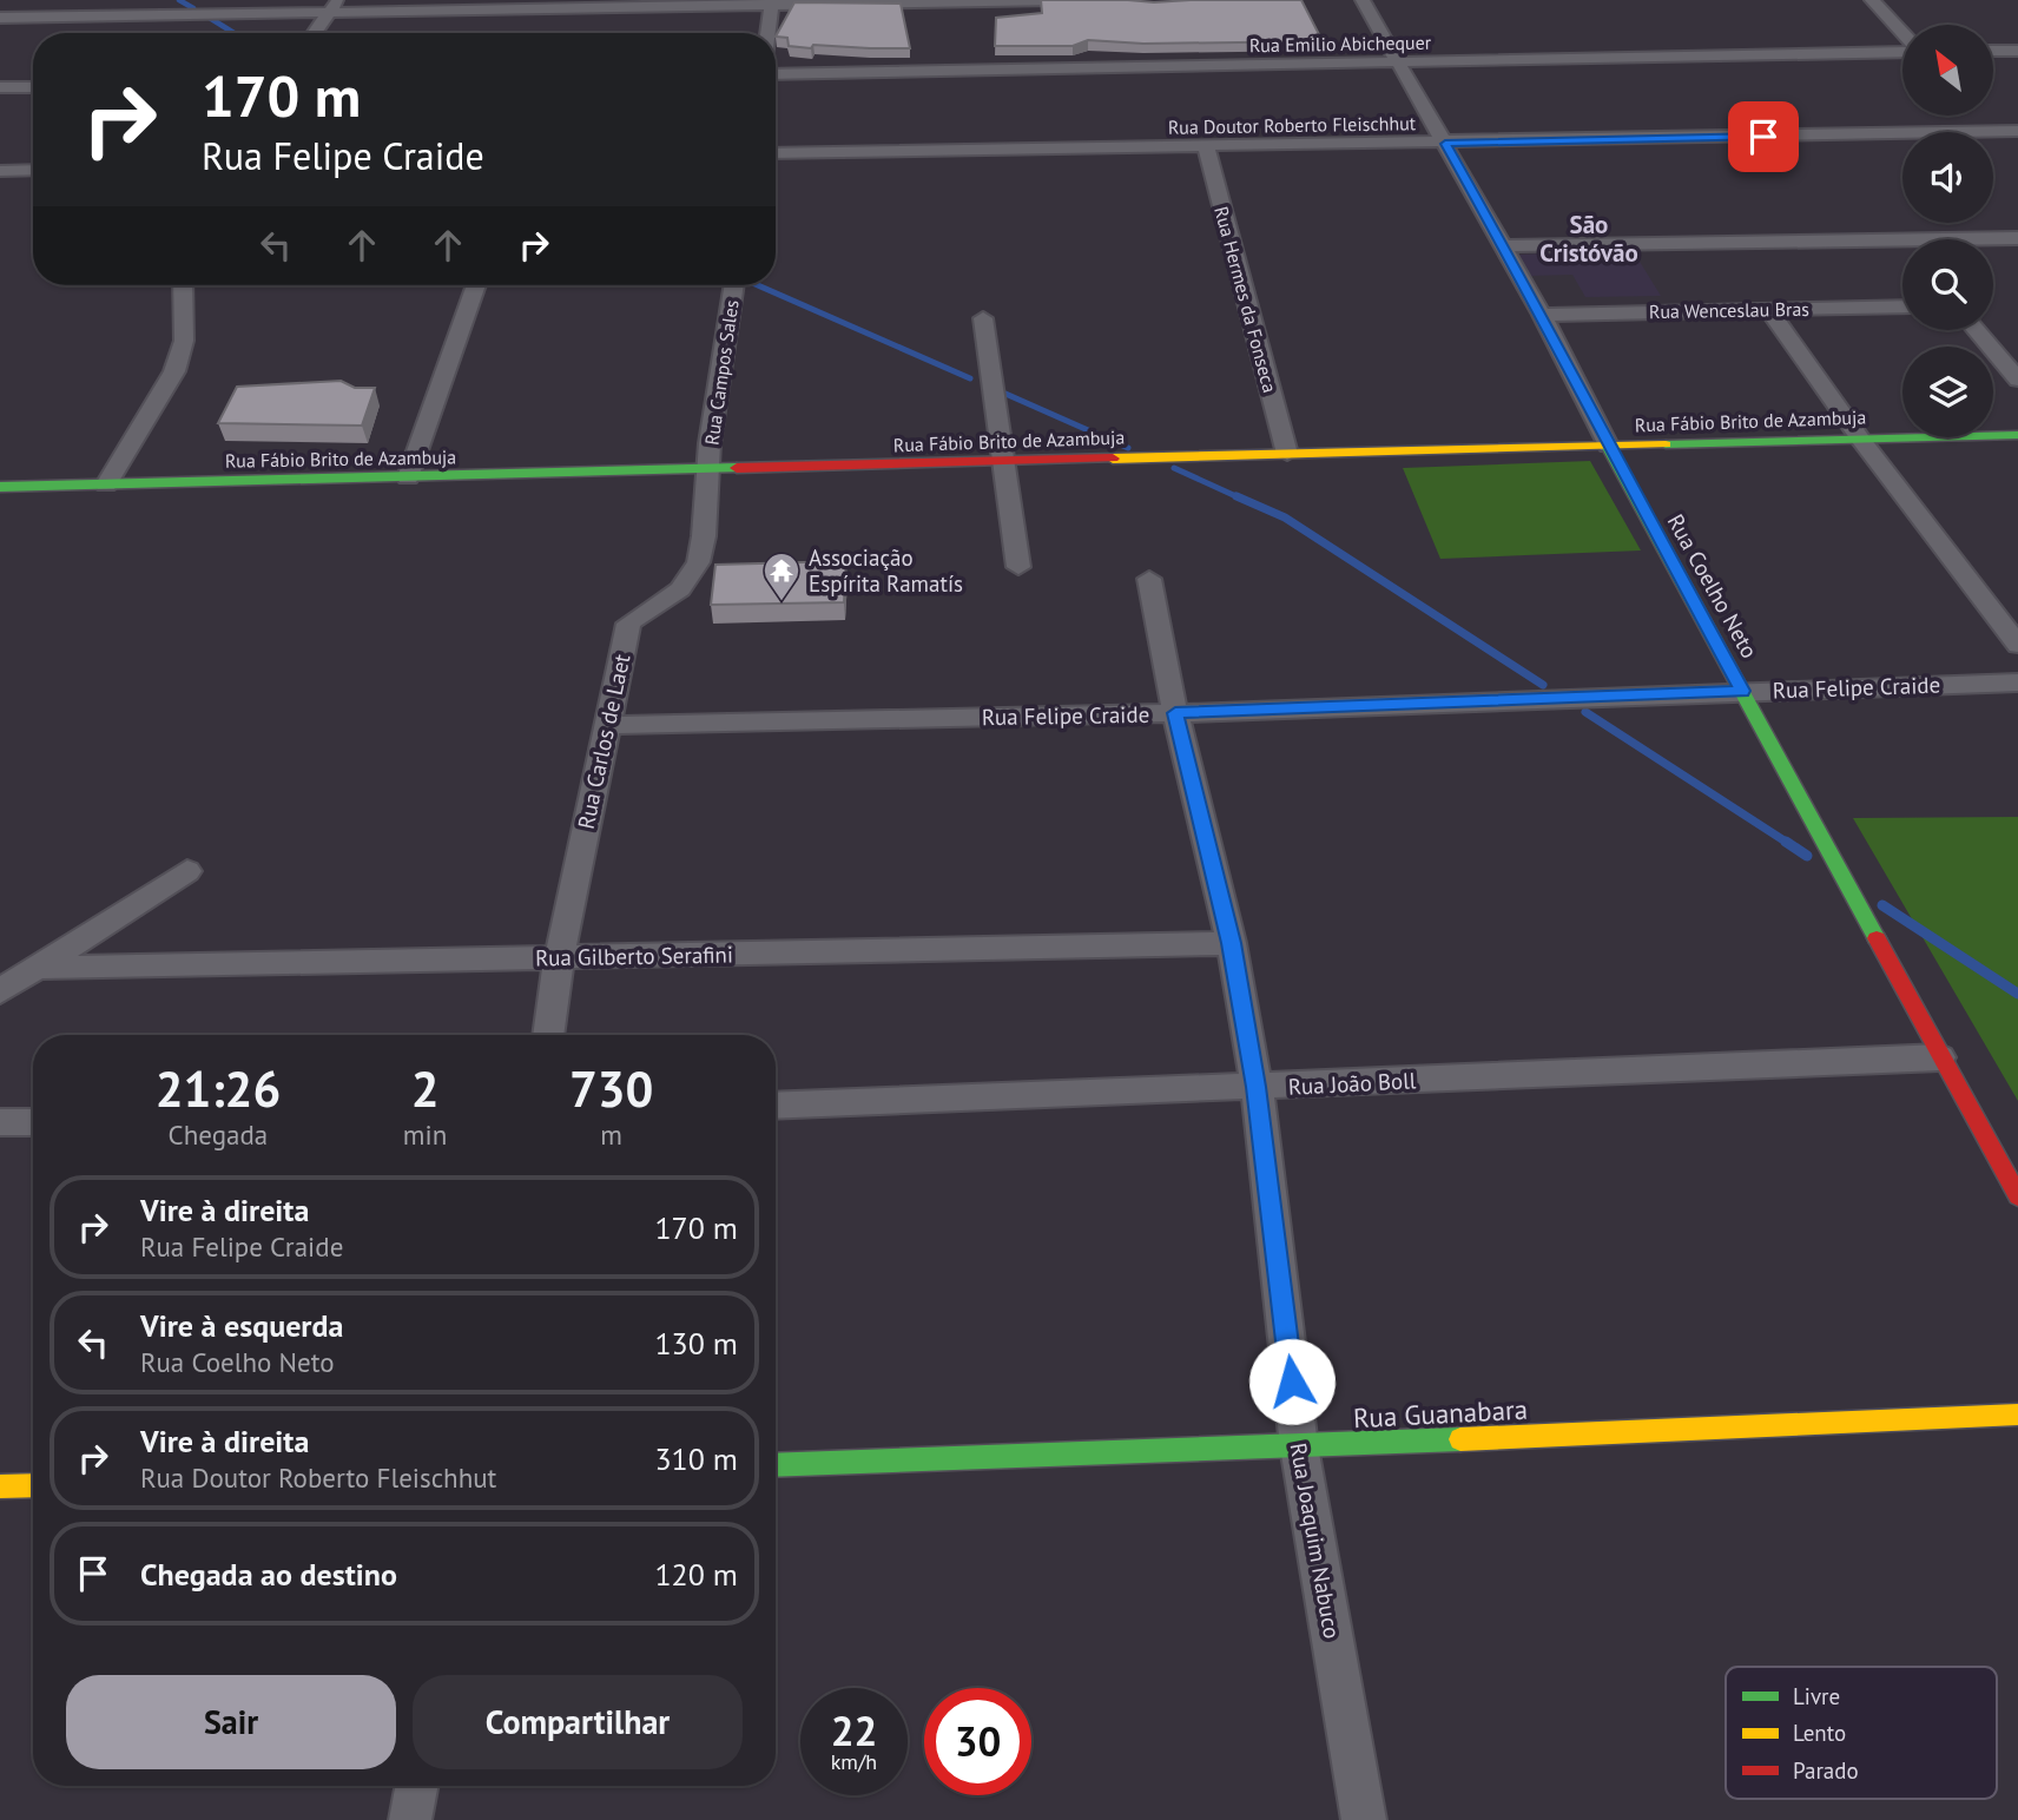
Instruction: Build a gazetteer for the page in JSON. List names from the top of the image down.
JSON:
{
  "streets": {
    "street": [
      "Rua Emilio Abichequer",
      "Rua Doutor Roberto Fleischhut",
      "Rua Hermes da Fonseca",
      "Rua Wenceslau Bras",
      "Rua Campos Sales",
      "Rua Fábio Brito de Azambuja",
      "Rua Coelho Neto",
      "Rua Felipe Craide",
      "Rua Carlos de Laet",
      "Rua Gilberto Serafini",
      "Rua João Boll",
      "Rua Guanabara",
      "Rua Joaquim Nabuco"
    ]
  },
  "crossings": [
    ["Rua Emilio Abichequer", "Rua Coelho Neto"],
    ["Rua Doutor Roberto Fleischhut", "Rua Hermes da Fonseca"],
    ["Rua Doutor Roberto Fleischhut", "Rua Coelho Neto"],
    ["Rua Hermes da Fonseca", "Rua Fábio Brito de Azambuja"],
    ["Rua Wenceslau Bras", "Rua Coelho Neto"],
    ["Rua Campos Sales", "Rua Fábio Brito de Azambuja"],
    ["Rua Campos Sales", "Rua Carlos de Laet"],
    ["Rua Fábio Brito de Azambuja", "Rua Coelho Neto"],
    ["Rua Fábio Brito de Azambuja", "Rua Carlos de Laet"],
    ["Rua Coelho Neto", "Rua Felipe Craide"],
    ["Rua Coelho Neto", "Rua João Boll"],
    ["Rua Felipe Craide", "Rua Carlos de Laet"],
    ["Rua Felipe Craide", "Rua Joaquim Nabuco"],
    ["Rua Carlos de Laet", "Rua Gilberto Serafini"],
    ["Rua Gilberto Serafini", "Rua Joaquim Nabuco"],
    ["Rua João Boll", "Rua Joaquim Nabuco"],
    ["Rua Guanabara", "Rua Joaquim Nabuco"]
  ],
  "districts": ["São Cristóvão"],
  "places": {
    "temple": ["Associação Espírita Ramatís"]
  },
  "legend": ["Livre", "Lento", "Parado"],
  "north": "top left",
  "page": {
    "turn": ["170 m", "Rua Felipe Craide"],
    "eta": [
      "21:26",
      "Chegada",
      "2",
      "min",
      "730",
      "m"
    ],
    "list": [
      {
        "name": "Vire à direita",
        "note": "Rua Felipe Craide",
        "value": "170 m"
      },
      {
        "name": "Vire à esquerda",
        "note": "Rua Coelho Neto",
        "value": "130 m"
      },
      {
        "name": "Vire à direita",
        "note": "Rua Doutor Roberto Fleischhut",
        "value": "310 m"
      },
      {
        "name": "Chegada ao destino",
        "value": "120 m"
      }
    ],
    "buttons": ["Sair", "Compartilhar"],
    "speed": "22 km/h",
    "limit": "30"
  }
}
